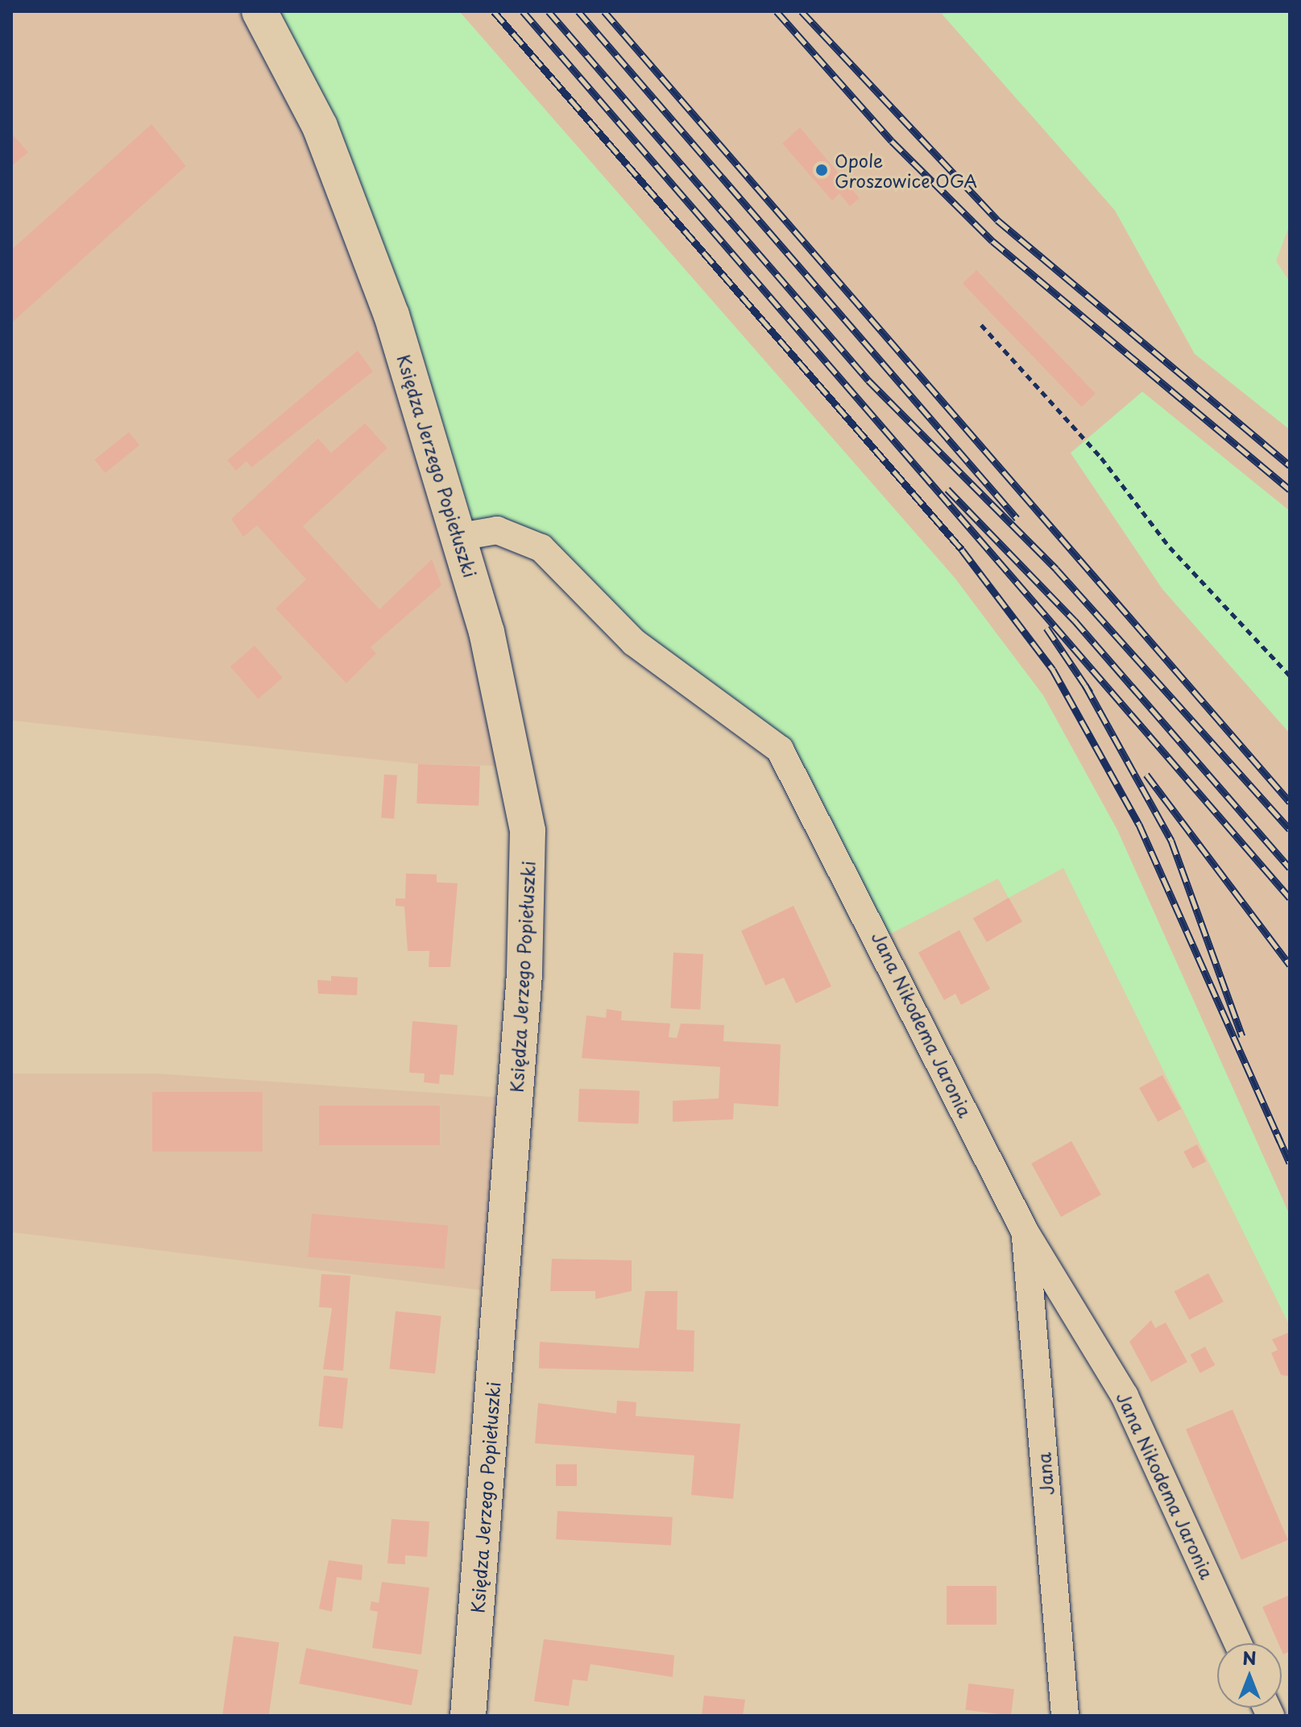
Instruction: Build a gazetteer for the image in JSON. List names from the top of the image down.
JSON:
{
  "streets": {
    "main road": ["Księdza Jerzego Popiełuszki"],
    "street": ["Jana Nikodema Jaronia", "Jana"]
  },
  "crossings": [
    ["Księdza Jerzego Popiełuszki", "Jana Nikodema Jaronia"],
    ["Jana Nikodema Jaronia", "Jana"]
  ],
  "places": ["Opole Groszowice OGA"],
  "north": "top"
}
